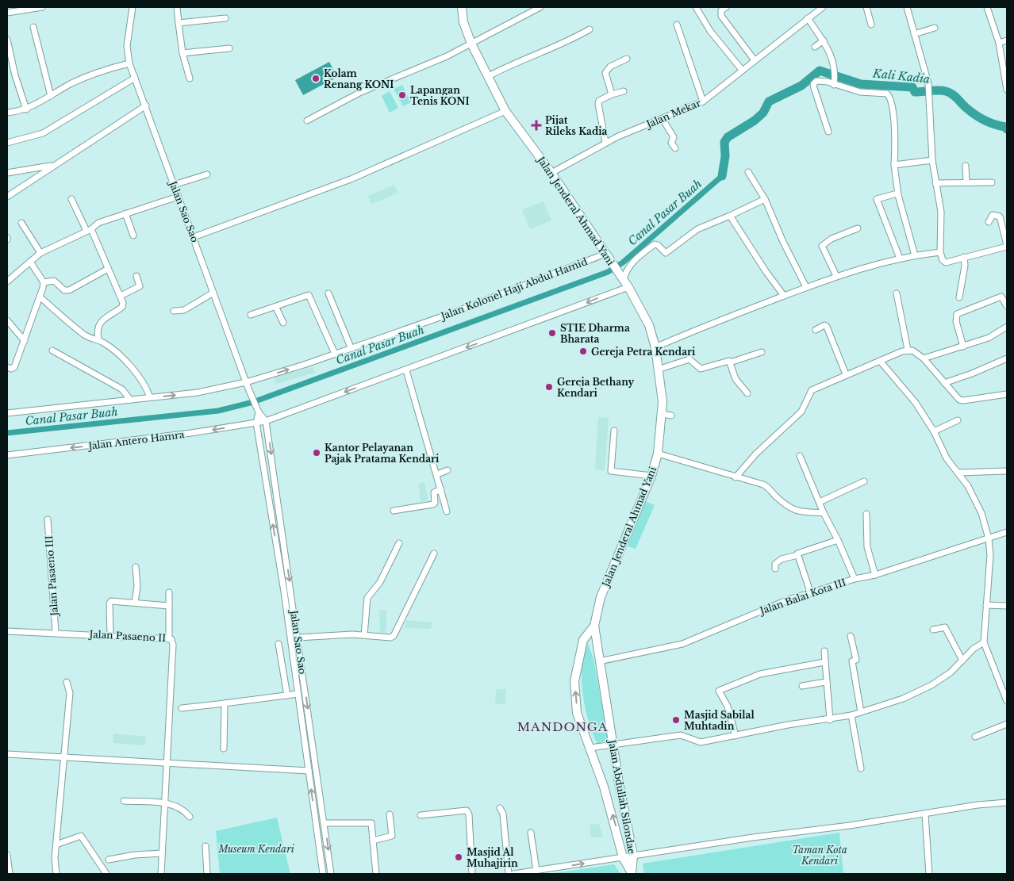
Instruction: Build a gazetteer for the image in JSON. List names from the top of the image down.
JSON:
{
  "streets": {
    "highway": ["Jalan Jenderal Ahmad Yani", "Jalan Abdullah Silondae"],
    "street": [
      "Jalan Mekar",
      "Jalan Sao Sao",
      "Jalan Kolonel Haji Abdul Hamid",
      "Jalan Antero Hamra",
      "Jalan Pasaeno III",
      "Jalan Balai Kota III",
      "Jalan Pasaeno II"
    ]
  },
  "crossings": [
    ["Jalan Mekar", "Jalan Jenderal Ahmad Yani"],
    ["Jalan Jenderal Ahmad Yani", "Jalan Kolonel Haji Abdul Hamid"],
    ["Jalan Jenderal Ahmad Yani", "Jalan Antero Hamra"],
    ["Jalan Jenderal Ahmad Yani", "Jalan Abdullah Silondae"],
    ["Jalan Sao Sao", "Jalan Kolonel Haji Abdul Hamid"],
    ["Jalan Sao Sao", "Jalan Antero Hamra"],
    ["Jalan Pasaeno III", "Jalan Pasaeno II"],
    ["Jalan Balai Kota III", "Jalan Abdullah Silondae"]
  ],
  "one_way": ["Jalan Antero Hamra"],
  "districts": ["MANDONGA"],
  "water": ["Kali Kadia", "Canal Pasar Buah"],
  "parks": ["Museum Kendari", "Taman Kota Kendari"],
  "places": {
    "other": [
      "Kolam Renang KONI",
      "Lapangan Tenis KONI",
      "STIE Dharma Bharata",
      "Gereja Petra Kendari",
      "Gereja Bethany Kendari",
      "Kantor Pelayanan Pajak Pratama Kendari",
      "Masjid Sabilal Muhtadin",
      "Masjid Al Muhajirin"
    ],
    "health": ["Pijat Rileks Kadia"]
  }
}
